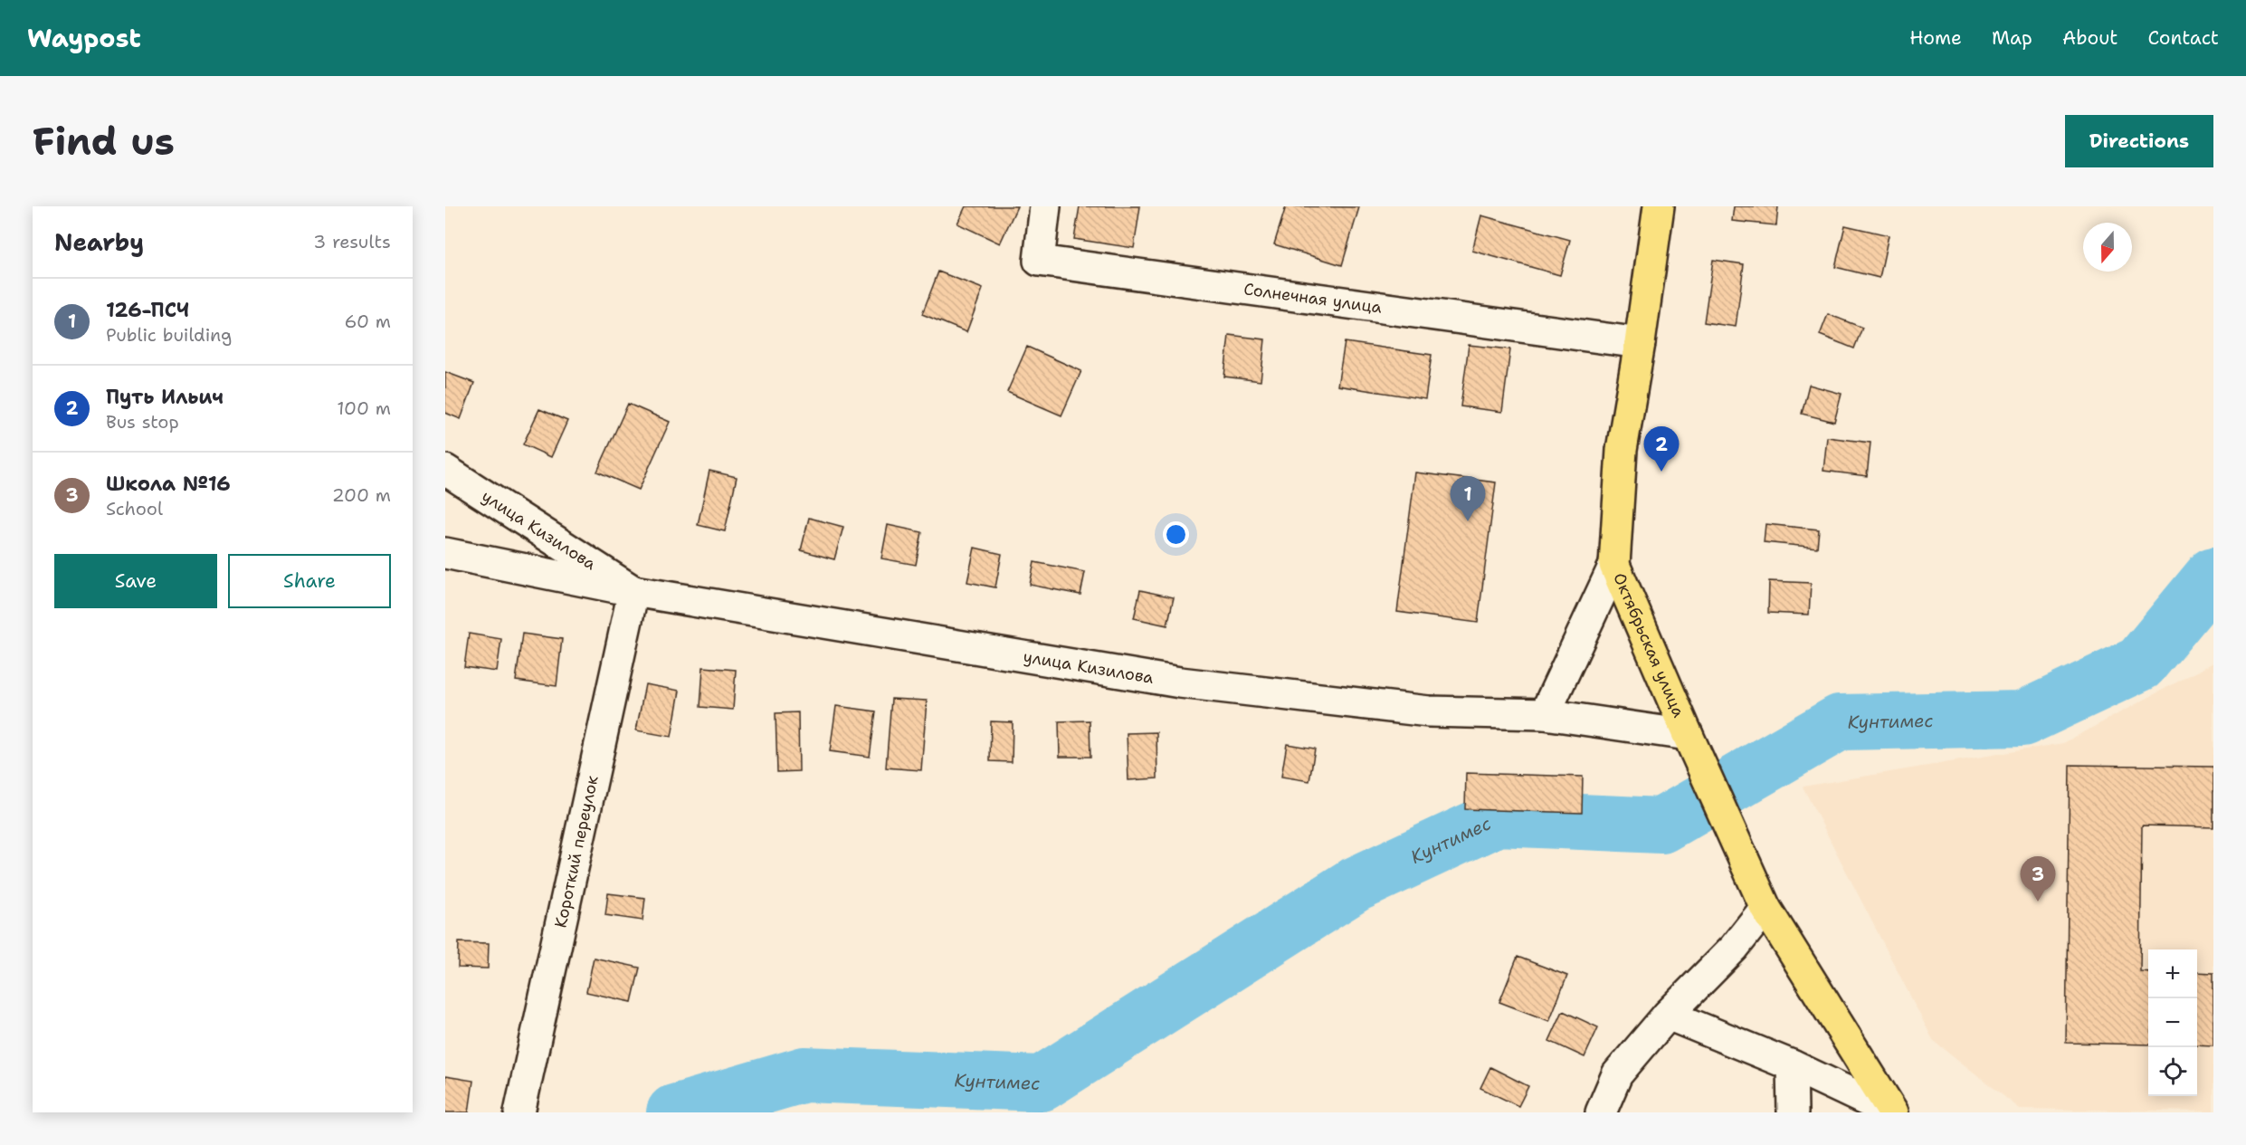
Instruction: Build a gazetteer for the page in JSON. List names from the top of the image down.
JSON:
{
  "streets": {
    "main road": ["Октябрьская улица"],
    "street": ["Солнечная улица", "улица Кизилова", "Короткий переулок"]
  },
  "crossings": [
    ["Солнечная улица", "Октябрьская улица"],
    ["улица Кизилова", "Октябрьская улица"],
    ["улица Кизилова", "Короткий переулок"]
  ],
  "water": ["Кунтимес"],
  "north": "bottom",
  "page": {
    "header": "Waypost",
    "nav": [
      "Home",
      "Map",
      "About",
      "Contact"
    ],
    "buttons": [
      "Directions",
      ["Save", "Share"]
    ],
    "title": "Find us",
    "heading": ["Nearby", "3 results"],
    "list": [
      {
        "mark": "1",
        "name": "126-ПСЧ",
        "note": "Public building",
        "value": "60 m"
      },
      {
        "mark": "2",
        "name": "Путь Ильич",
        "note": "Bus stop",
        "value": "100 m"
      },
      {
        "mark": "3",
        "name": "Школа №16",
        "note": "School",
        "value": "200 m"
      }
    ],
    "pins": ["2", "1", "3"],
    "map_buttons": ["+", "−"]
  }
}
